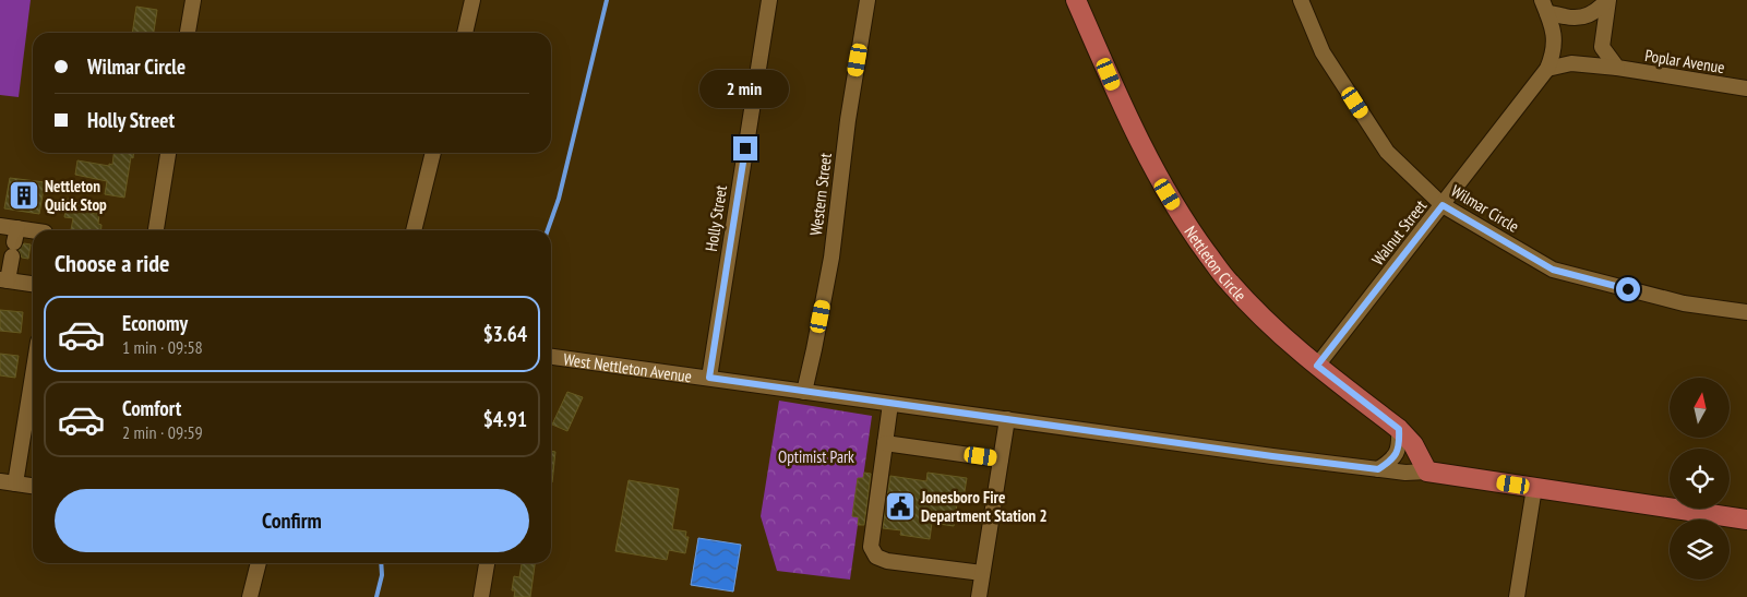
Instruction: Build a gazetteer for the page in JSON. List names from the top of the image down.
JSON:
{
  "streets": {
    "main road": ["Nettleton Circle", "West Nettleton Avenue"],
    "street": [
      "Poplar Avenue",
      "Western Street",
      "Wilmar Circle",
      "Holly Street",
      "Walnut Street"
    ]
  },
  "crossings": [
    ["Poplar Avenue", "Walnut Street"],
    ["Western Street", "West Nettleton Avenue"],
    ["Wilmar Circle", "Walnut Street"],
    ["Holly Street", "West Nettleton Avenue"],
    ["Walnut Street", "Nettleton Circle"],
    ["Nettleton Circle", "West Nettleton Avenue"]
  ],
  "parks": ["Optimist Park"],
  "places": {
    "building": ["Nettleton Quick Stop"],
    "public building": ["Jonesboro Fire Department Station 2"]
  },
  "north": "top",
  "page": {
    "banner": ["Wilmar Circle", "Holly Street"],
    "bubble": "2 min",
    "heading": "Choose a ride",
    "list": [
      {
        "name": "Economy",
        "note": "1 min · 09:58",
        "value": "$3.64"
      },
      {
        "name": "Comfort",
        "note": "2 min · 09:59",
        "value": "$4.91"
      }
    ],
    "buttons": "Confirm"
  }
}
